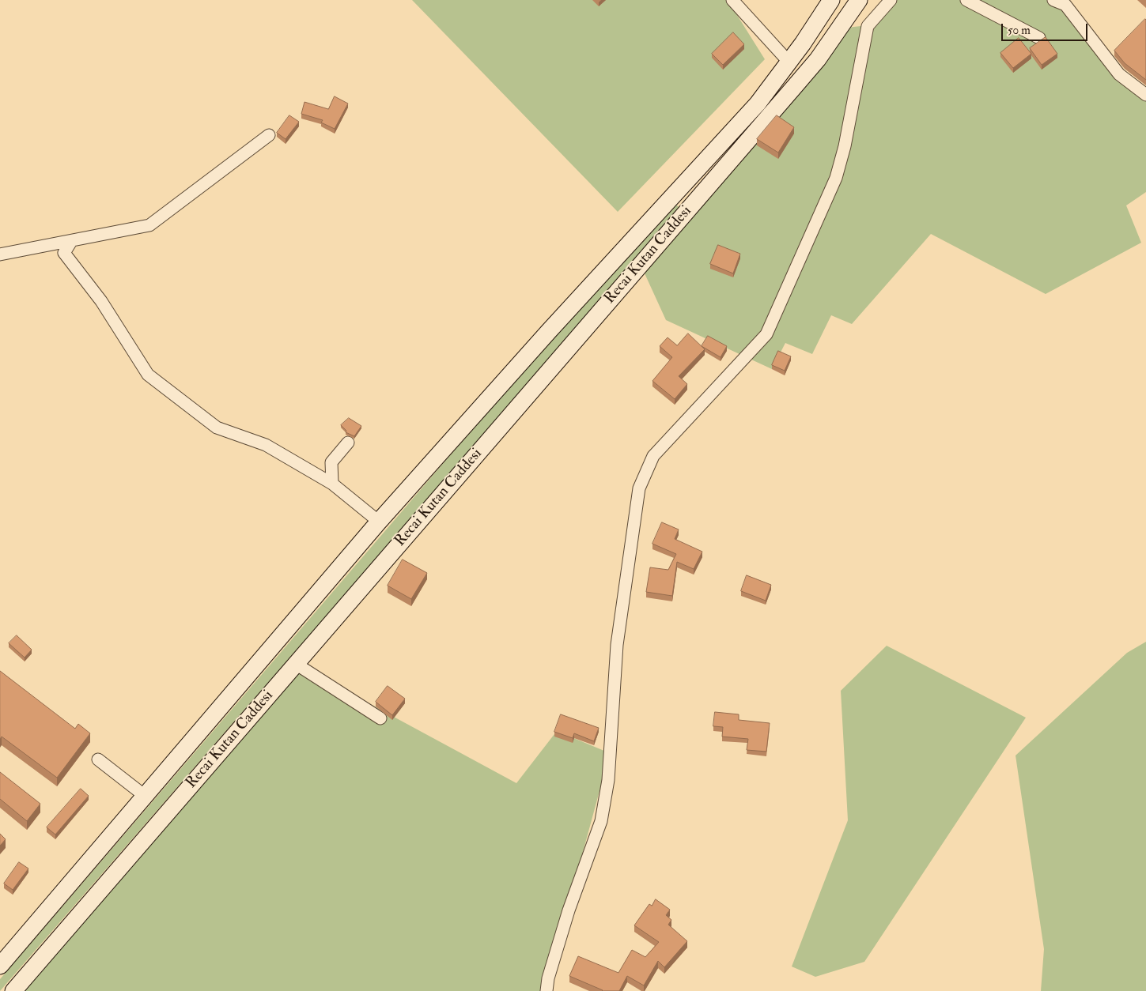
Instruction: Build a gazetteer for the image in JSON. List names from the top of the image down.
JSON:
{
  "streets": {
    "main road": ["Recai Kutan Caddesi"]
  },
  "scale_bar": "50 m"
}
